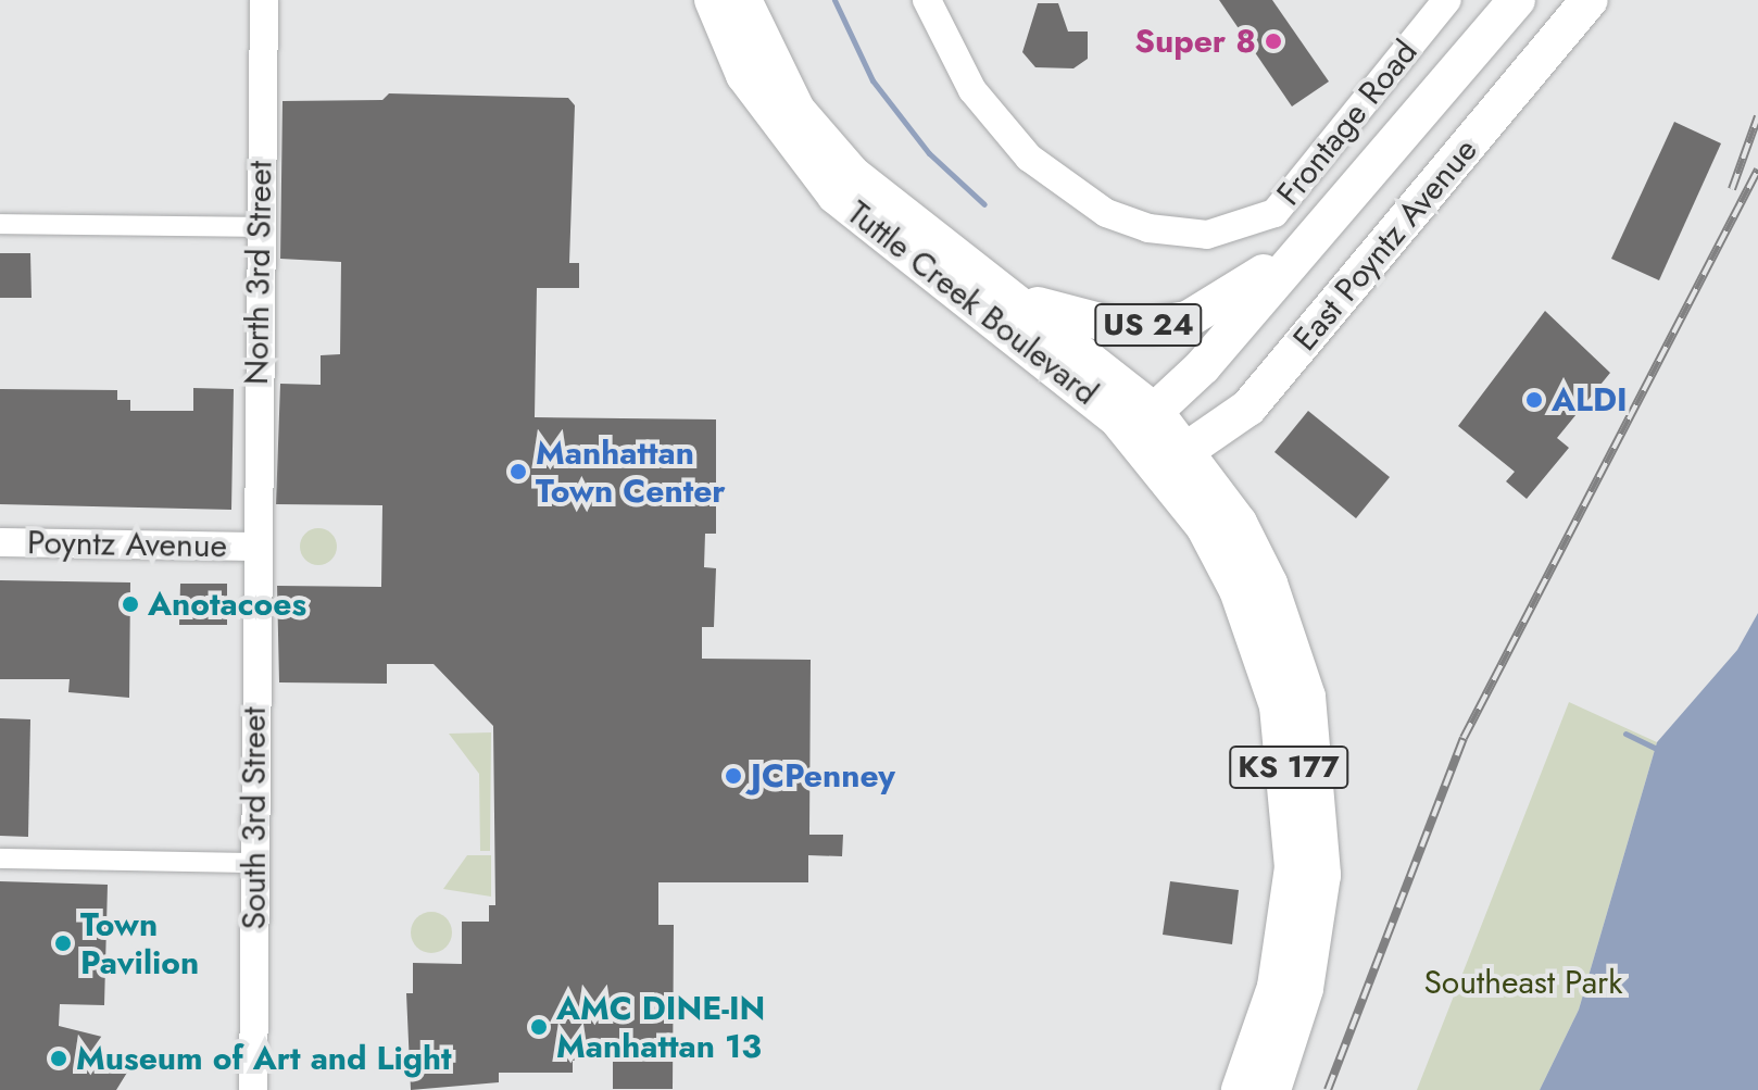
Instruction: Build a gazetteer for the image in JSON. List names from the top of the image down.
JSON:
{
  "streets": {
    "highway": [
      "East Poyntz Avenue",
      "Tuttle Creek Boulevard",
      "US 24",
      "KS 177"
    ],
    "street": [
      "Frontage Road",
      "North 3rd Street",
      "Poyntz Avenue",
      "South 3rd Street"
    ]
  },
  "crossings": [
    ["East Poyntz Avenue", "Tuttle Creek Boulevard"],
    ["East Poyntz Avenue", "US 24"],
    ["East Poyntz Avenue", "KS 177"],
    ["North 3rd Street", "Poyntz Avenue"],
    ["North 3rd Street", "South 3rd Street"],
    ["Tuttle Creek Boulevard", "US 24"],
    ["Tuttle Creek Boulevard", "KS 177"],
    ["Poyntz Avenue", "South 3rd Street"]
  ],
  "parks": ["Southeast Park"],
  "places": [
    "Super 8",
    "ALDI",
    "Manhattan Town Center",
    "Anotacoes",
    "JCPenney",
    "Town Pavilion",
    "AMC DINE-IN Manhattan 13",
    "Museum of Art and Light"
  ]
}
